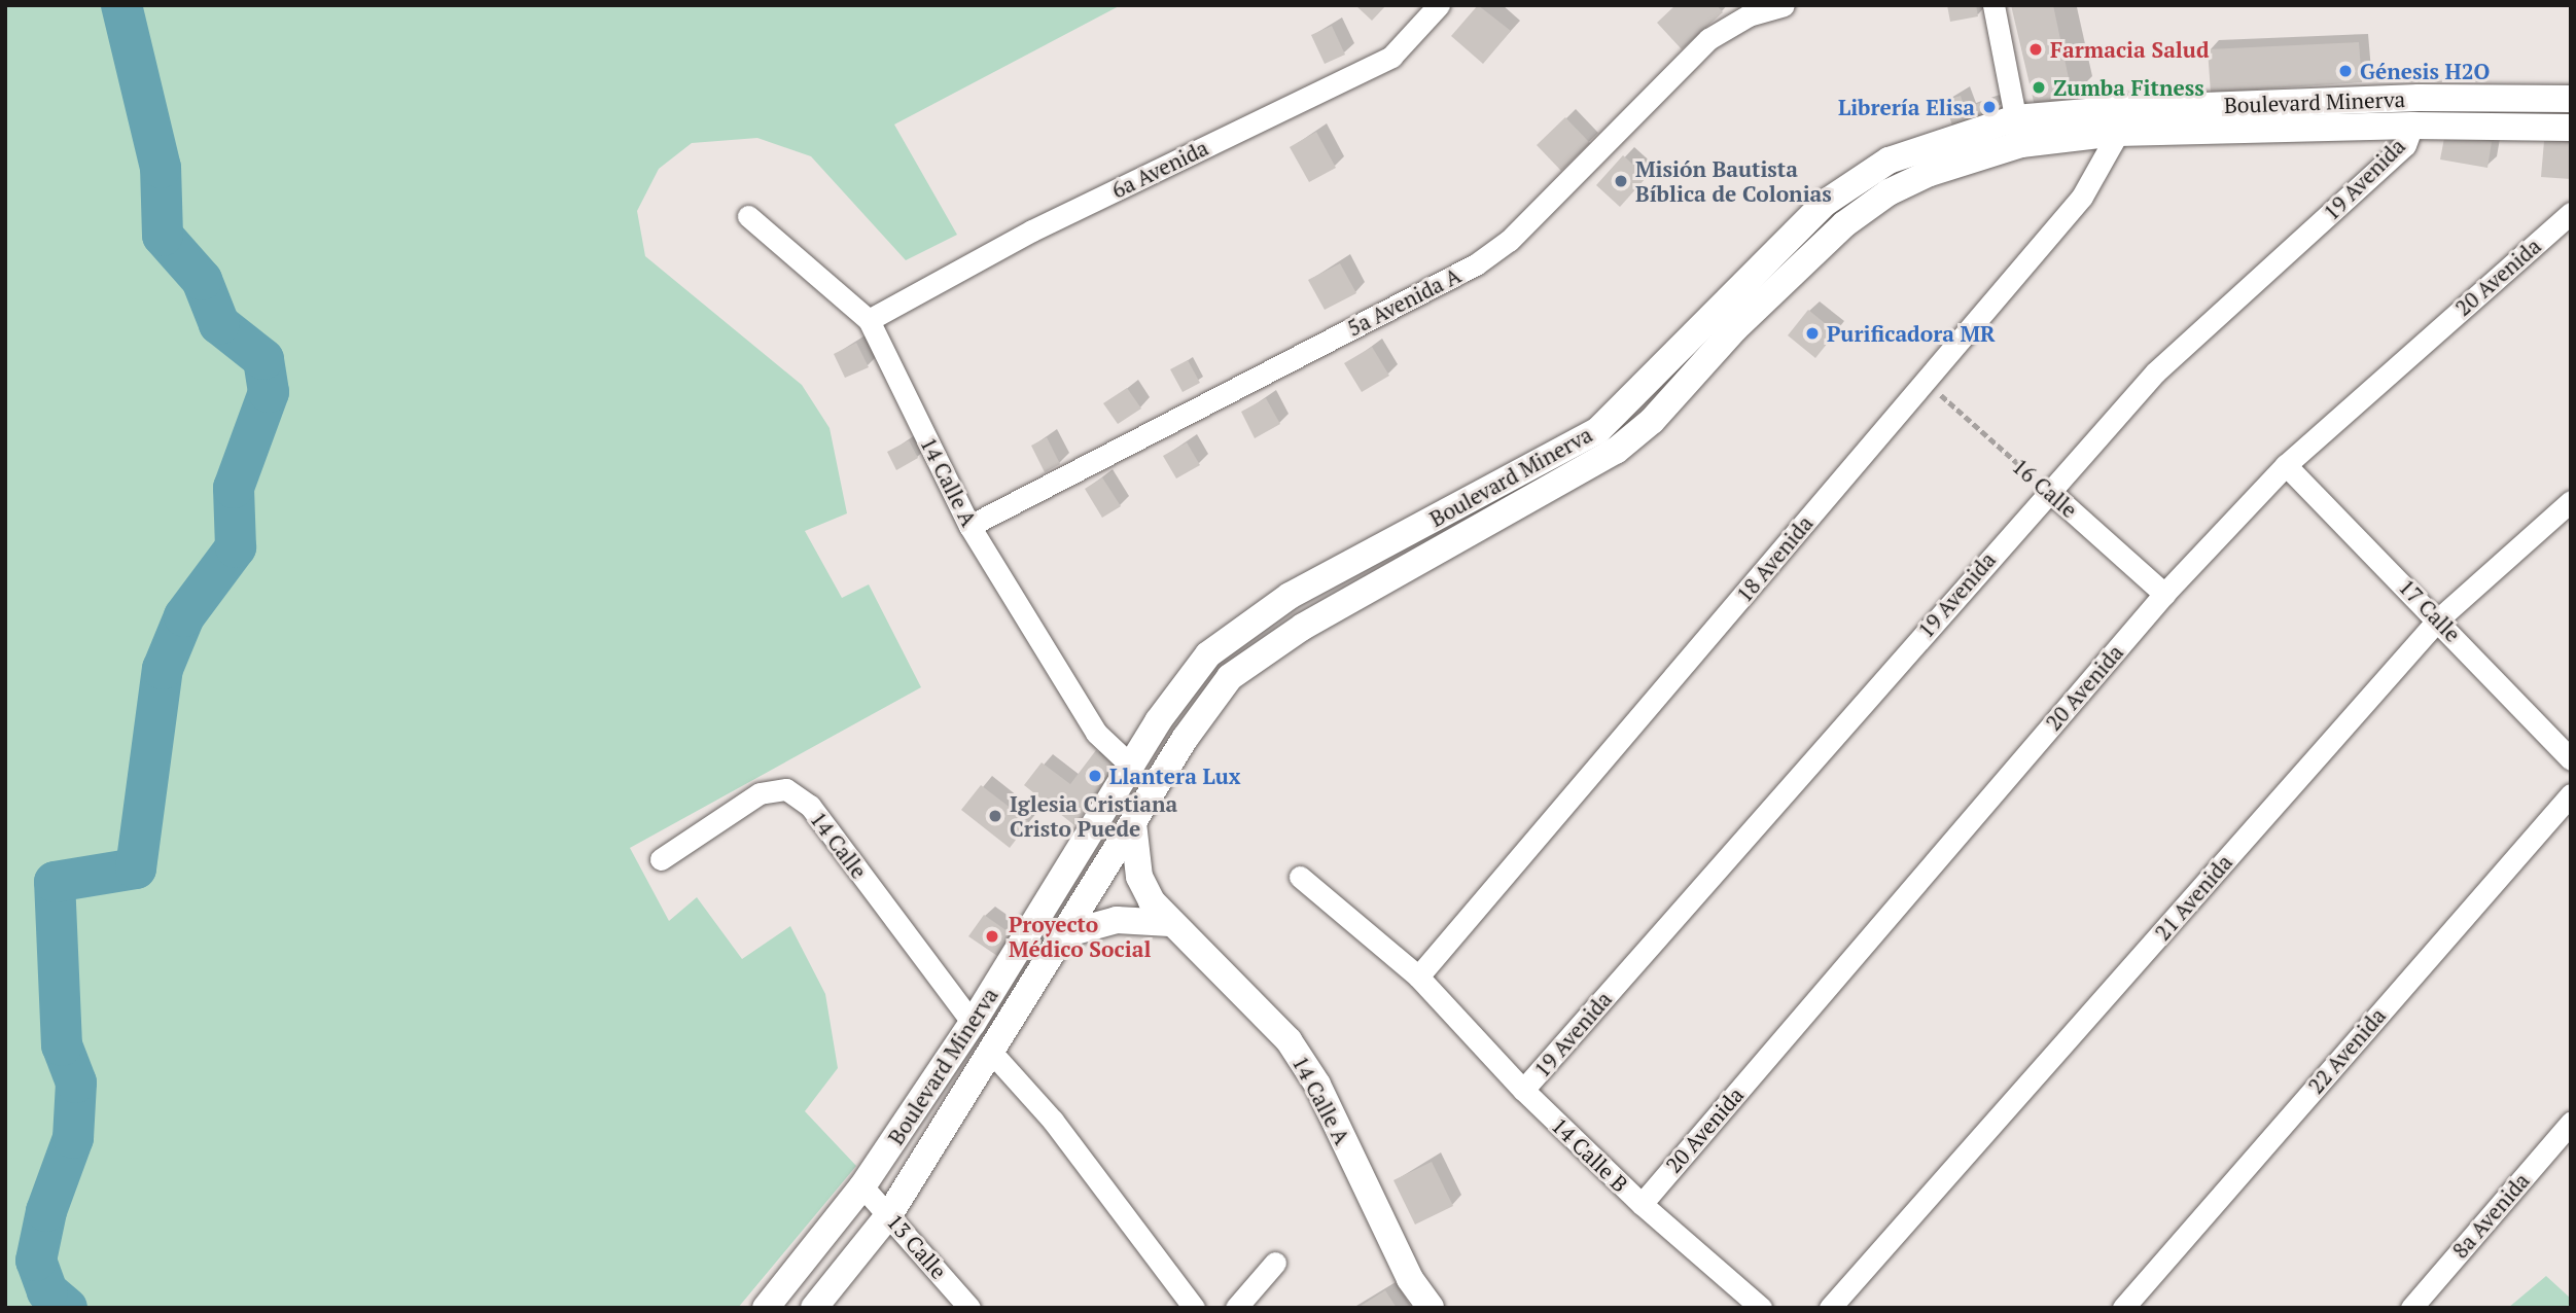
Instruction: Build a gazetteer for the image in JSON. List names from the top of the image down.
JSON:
{
  "streets": {
    "street": [
      "Boulevard Minerva",
      "6a Avenida",
      "19 Avenida",
      "20 Avenida",
      "5a Avenida A",
      "14 Calle A",
      "16 Calle",
      "18 Avenida",
      "17 Calle",
      "14 Calle",
      "21 Avenida",
      "22 Avenida",
      "14 Calle B",
      "8a Avenida",
      "13 Calle"
    ]
  },
  "crossings": [
    ["Boulevard Minerva", "19 Avenida"],
    ["Boulevard Minerva", "14 Calle A"],
    ["Boulevard Minerva", "18 Avenida"],
    ["Boulevard Minerva", "14 Calle"],
    ["Boulevard Minerva", "13 Calle"],
    ["6a Avenida", "14 Calle A"],
    ["19 Avenida", "16 Calle"],
    ["19 Avenida", "14 Calle B"],
    ["20 Avenida", "16 Calle"],
    ["20 Avenida", "17 Calle"],
    ["20 Avenida", "14 Calle B"],
    ["5a Avenida A", "14 Calle A"],
    ["16 Calle", "18 Avenida"],
    ["18 Avenida", "14 Calle B"],
    ["17 Calle", "21 Avenida"]
  ],
  "places": [
    "Farmacia Salud",
    "Génesis H2O",
    "Zumba Fitness",
    "Librería Elisa",
    "Misión Bautista Bíblica de Colonias",
    "Purificadora MR",
    "Llantera Lux",
    "Iglesia Cristiana Cristo Puede",
    "Proyecto Médico Social"
  ]
}
